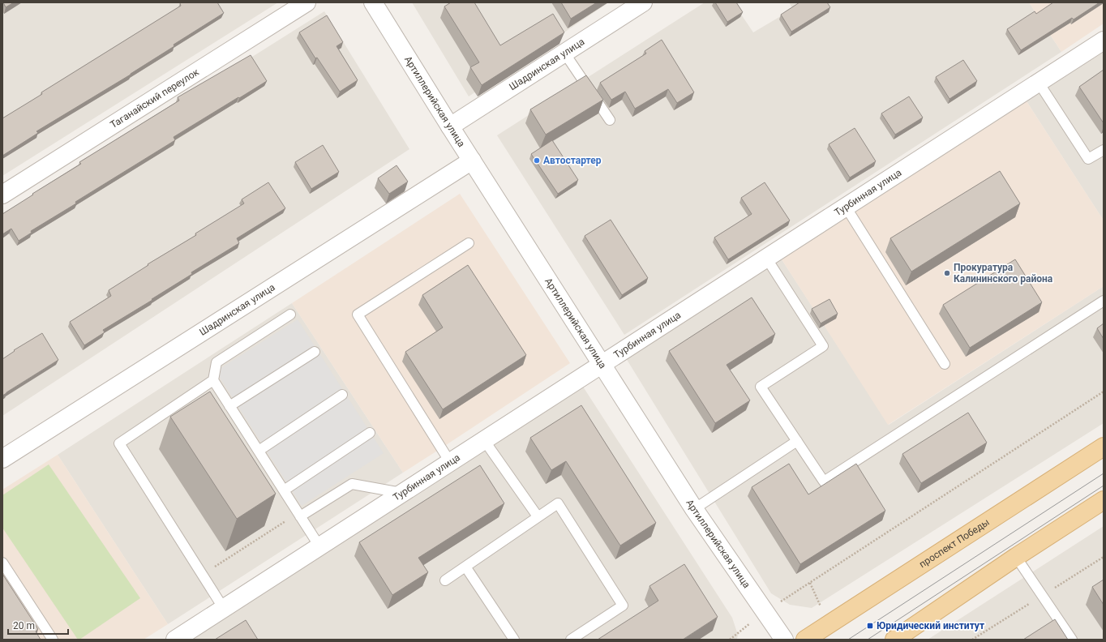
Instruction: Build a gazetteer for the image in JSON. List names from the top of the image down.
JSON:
{
  "streets": {
    "main road": ["проспект Победы"],
    "street": [
      "Шадринская улица",
      "Таганайский переулок",
      "Артиллерийская улица",
      "Турбинная улица"
    ]
  },
  "crossings": [
    ["Шадринская улица", "Артиллерийская улица"],
    ["Артиллерийская улица", "Турбинная улица"]
  ],
  "places": {
    "other": ["Автостартер", "Прокуратура Калининского района"],
    "transit": ["Юридический институт"]
  },
  "scale_bar": "20 m"
}
